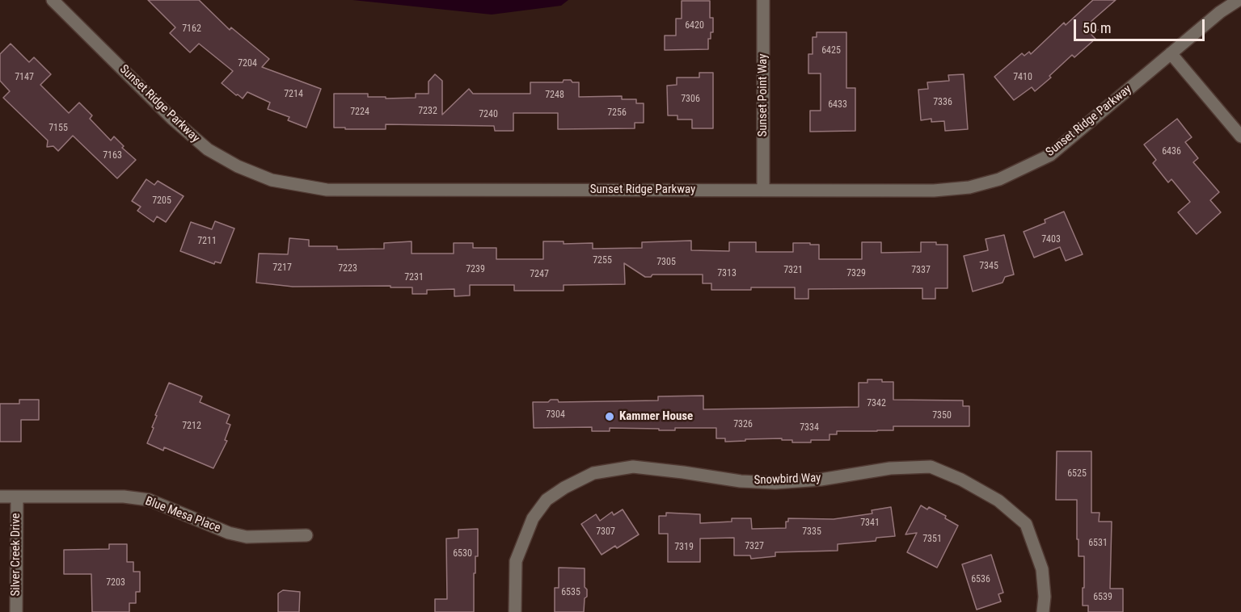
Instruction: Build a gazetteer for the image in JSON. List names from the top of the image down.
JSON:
{
  "streets": {
    "street": [
      "Sunset Point Way",
      "Sunset Ridge Parkway",
      "Snowbird Way",
      "Blue Mesa Place",
      "Silver Creek Drive"
    ]
  },
  "crossings": [
    ["Sunset Point Way", "Sunset Ridge Parkway"],
    ["Blue Mesa Place", "Silver Creek Drive"]
  ],
  "places": ["Kammer House"],
  "house_numbers": [
    "6420",
    "7162",
    "6425",
    "7204",
    "7147",
    "7410",
    "7214",
    "7248",
    "7306",
    "7336",
    "6433",
    "7232",
    "7224",
    "7256",
    "7240",
    "7155",
    "6436",
    "7163",
    "7205",
    "7403",
    "7211",
    "7255",
    "7305",
    "7345",
    "7217",
    "7223",
    "7239",
    "7321",
    "7337",
    "7313",
    "7329",
    "7247",
    "7231",
    "7342",
    "7304",
    "7350",
    "7326",
    "7212",
    "7334",
    "6525",
    "7341",
    "7307",
    "7335",
    "7351",
    "6531",
    "7327",
    "7319",
    "6530",
    "6536",
    "7203",
    "6535",
    "6539"
  ],
  "scale_bar": "50 m"
}
